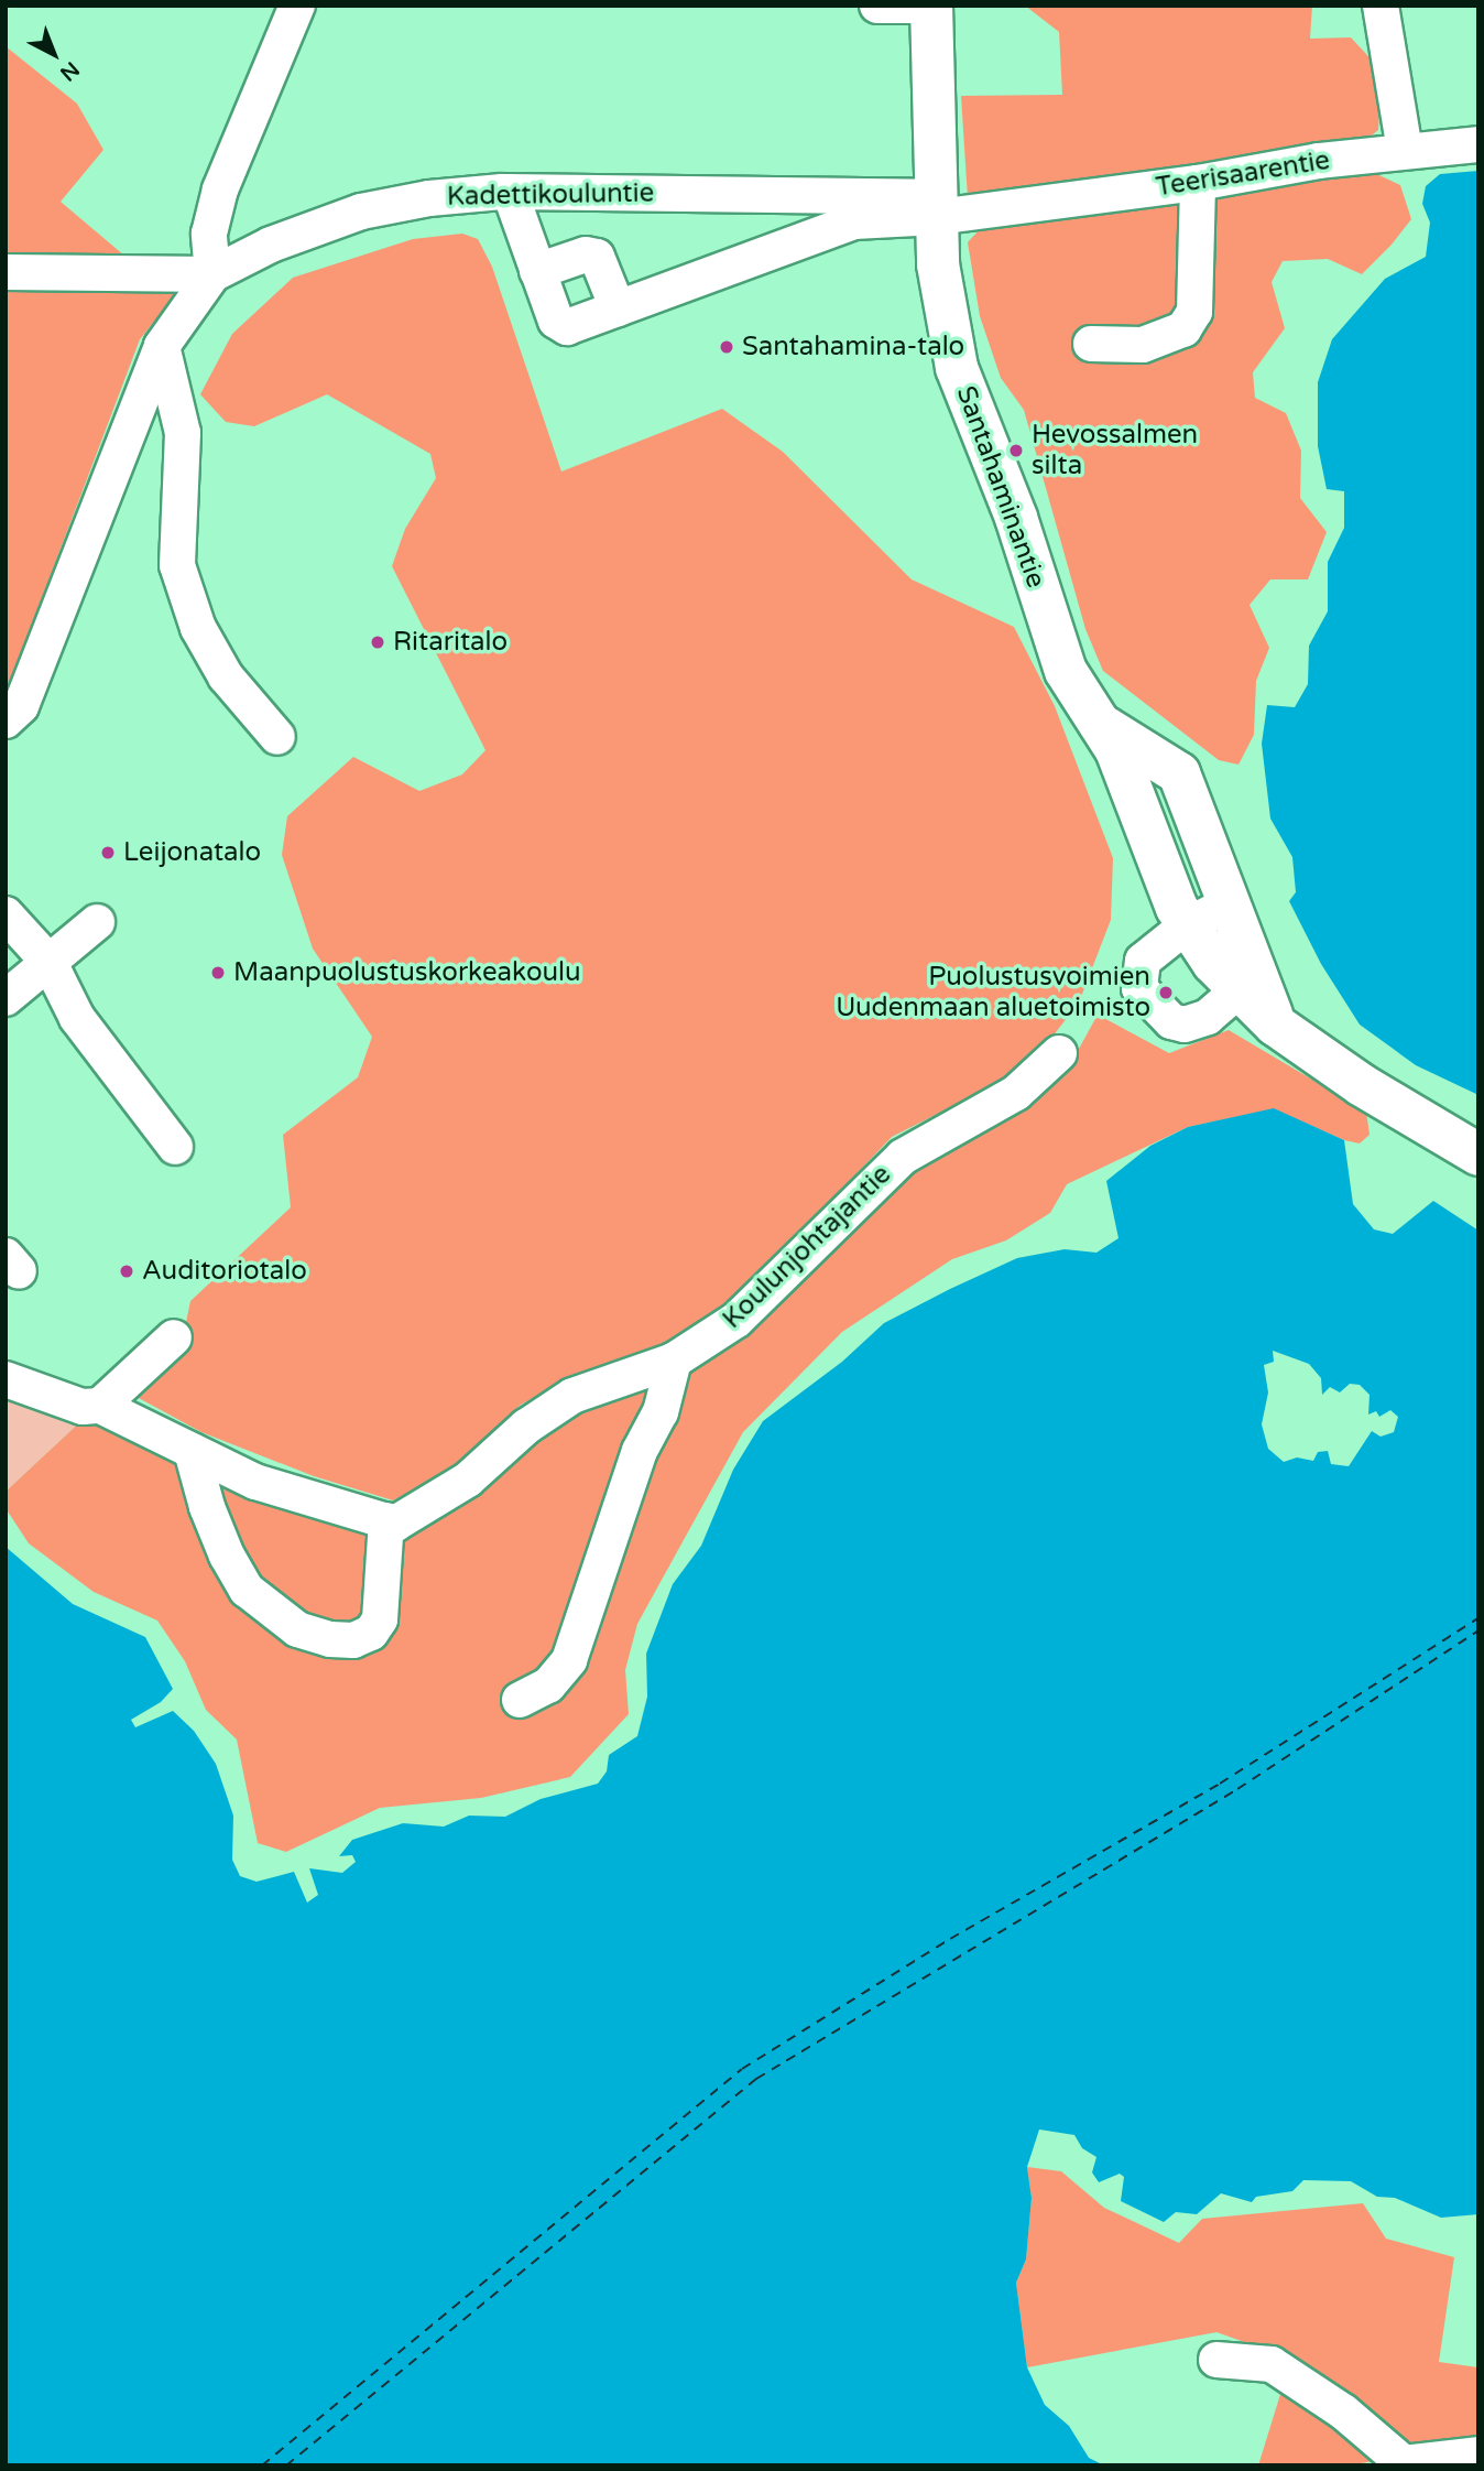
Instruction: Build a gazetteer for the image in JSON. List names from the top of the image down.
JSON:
{
  "streets": {
    "main road": ["Santahaminantie"],
    "street": ["Teerisaarentie", "Kadettikouluntie", "Koulunjohtajantie"]
  },
  "crossings": [
    ["Teerisaarentie", "Kadettikouluntie"],
    ["Teerisaarentie", "Santahaminantie"],
    ["Kadettikouluntie", "Santahaminantie"]
  ],
  "places": [
    "Santahamina-talo",
    "Hevossalmen silta",
    "Ritaritalo",
    "Leijonatalo",
    "Maanpuolustuskorkeakoulu",
    "Puolustusvoimien Uudenmaan aluetoimisto",
    "Auditoriotalo"
  ],
  "north": "bottom right"
}
